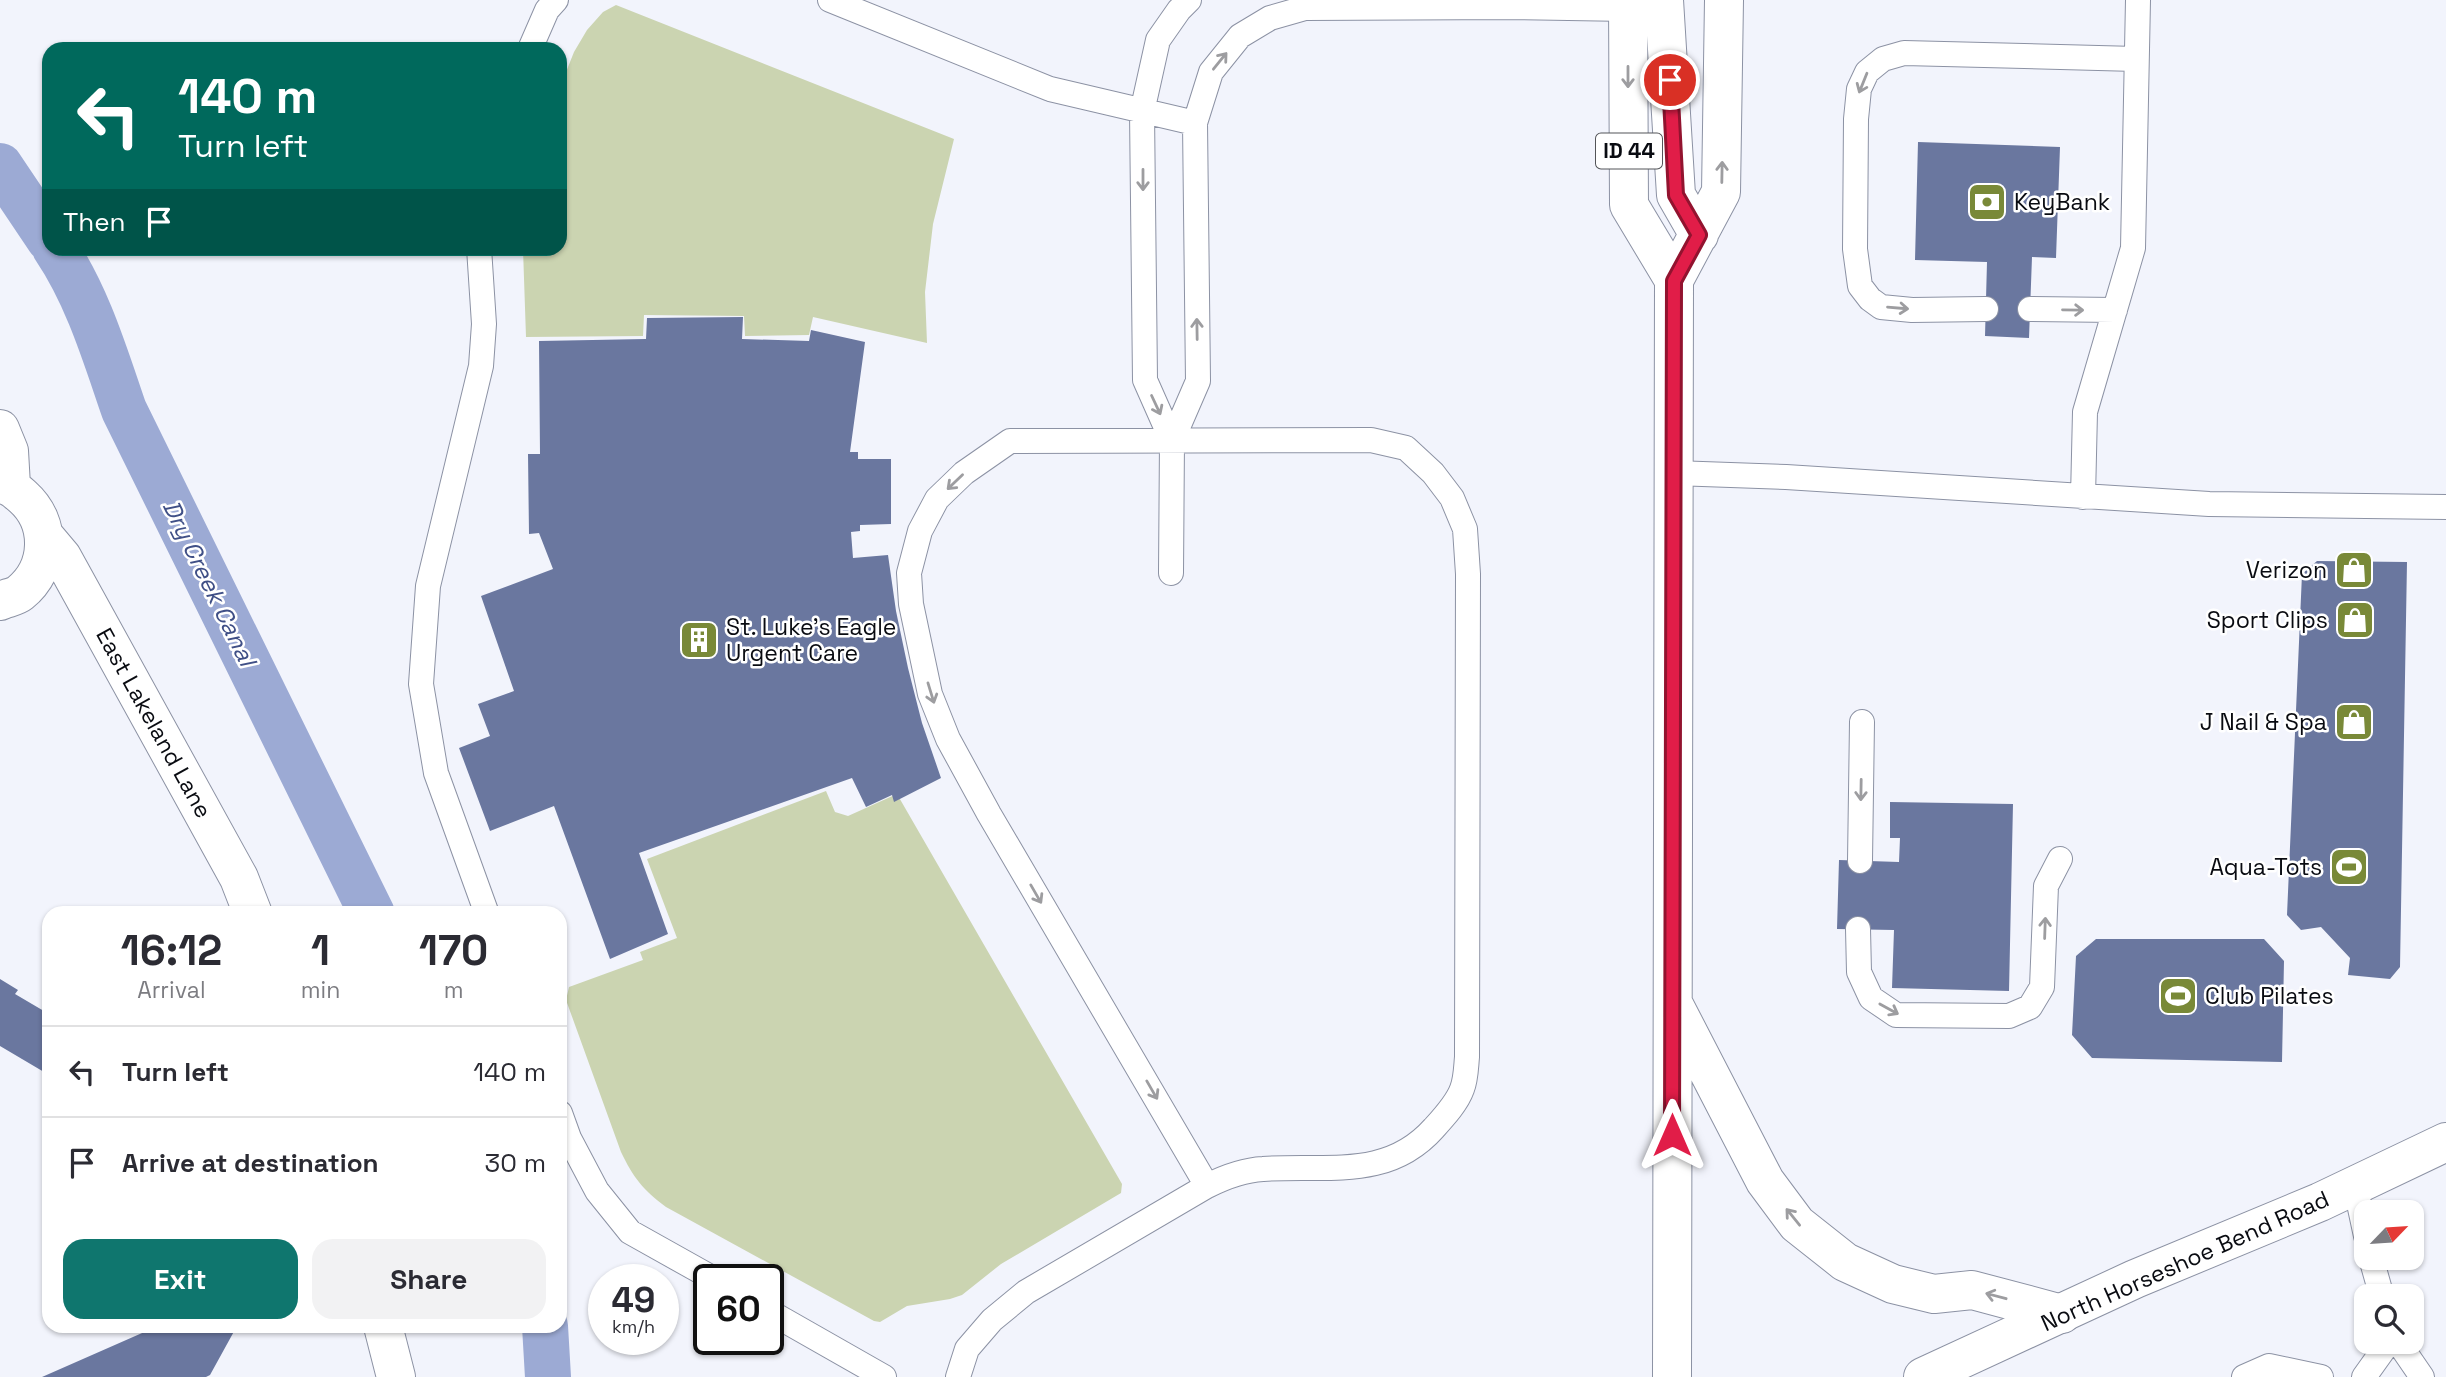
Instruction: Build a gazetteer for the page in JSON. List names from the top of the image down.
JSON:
{
  "streets": {
    "main road": ["ID 44", "East Lakeland Lane", "North Horseshoe Bend Road"]
  },
  "water": ["Dry Creek Canal"],
  "places": {
    "bank": ["KeyBank"],
    "shop": ["Verizon", "Sport Clips", "J Nail & Spa"],
    "building": ["St. Luke's Eagle Urgent Care"],
    "sports": ["Aqua-Tots", "Club Pilates"]
  },
  "north": "top right",
  "page": {
    "turn": ["140 m", "Turn left"],
    "then": "Then",
    "eta": [
      "16:12",
      "Arrival",
      "1",
      "min",
      "170",
      "m"
    ],
    "list": [
      {
        "name": "Turn left",
        "value": "140 m"
      },
      {
        "name": "Arrive at destination",
        "value": "30 m"
      }
    ],
    "buttons": ["Exit", "Share"],
    "speed": "49 km/h",
    "limit": "60"
  }
}
